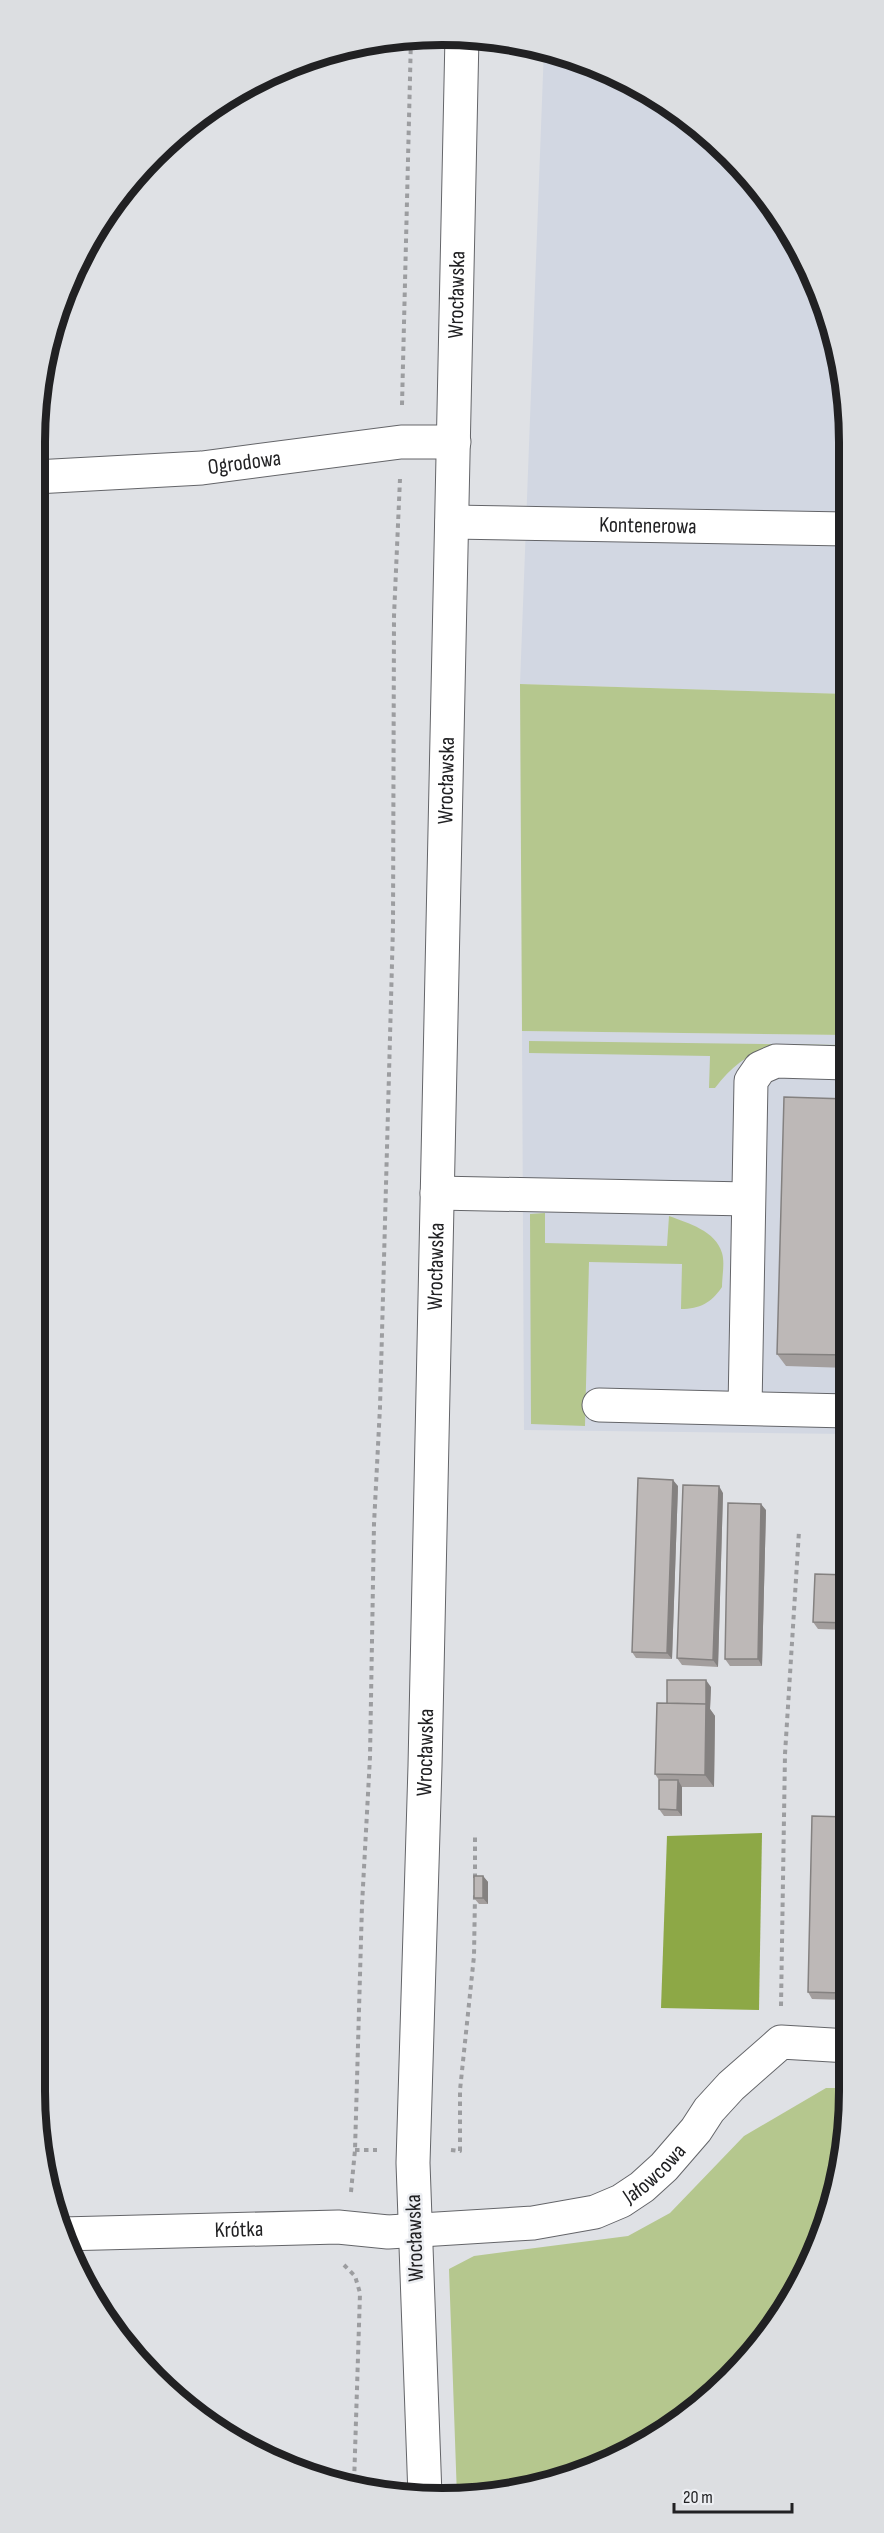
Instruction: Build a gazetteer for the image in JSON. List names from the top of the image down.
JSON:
{
  "streets": {
    "main road": [
      "Wrocławska",
      "Ogrodowa",
      "Kontenerowa",
      "Jałowcowa",
      "Krótka"
    ]
  },
  "crossings": [
    ["Wrocławska", "Ogrodowa"],
    ["Wrocławska", "Kontenerowa"],
    ["Wrocławska", "Jałowcowa"],
    ["Wrocławska", "Krótka"],
    ["Jałowcowa", "Krótka"]
  ],
  "scale_bar": "20 m"
}
